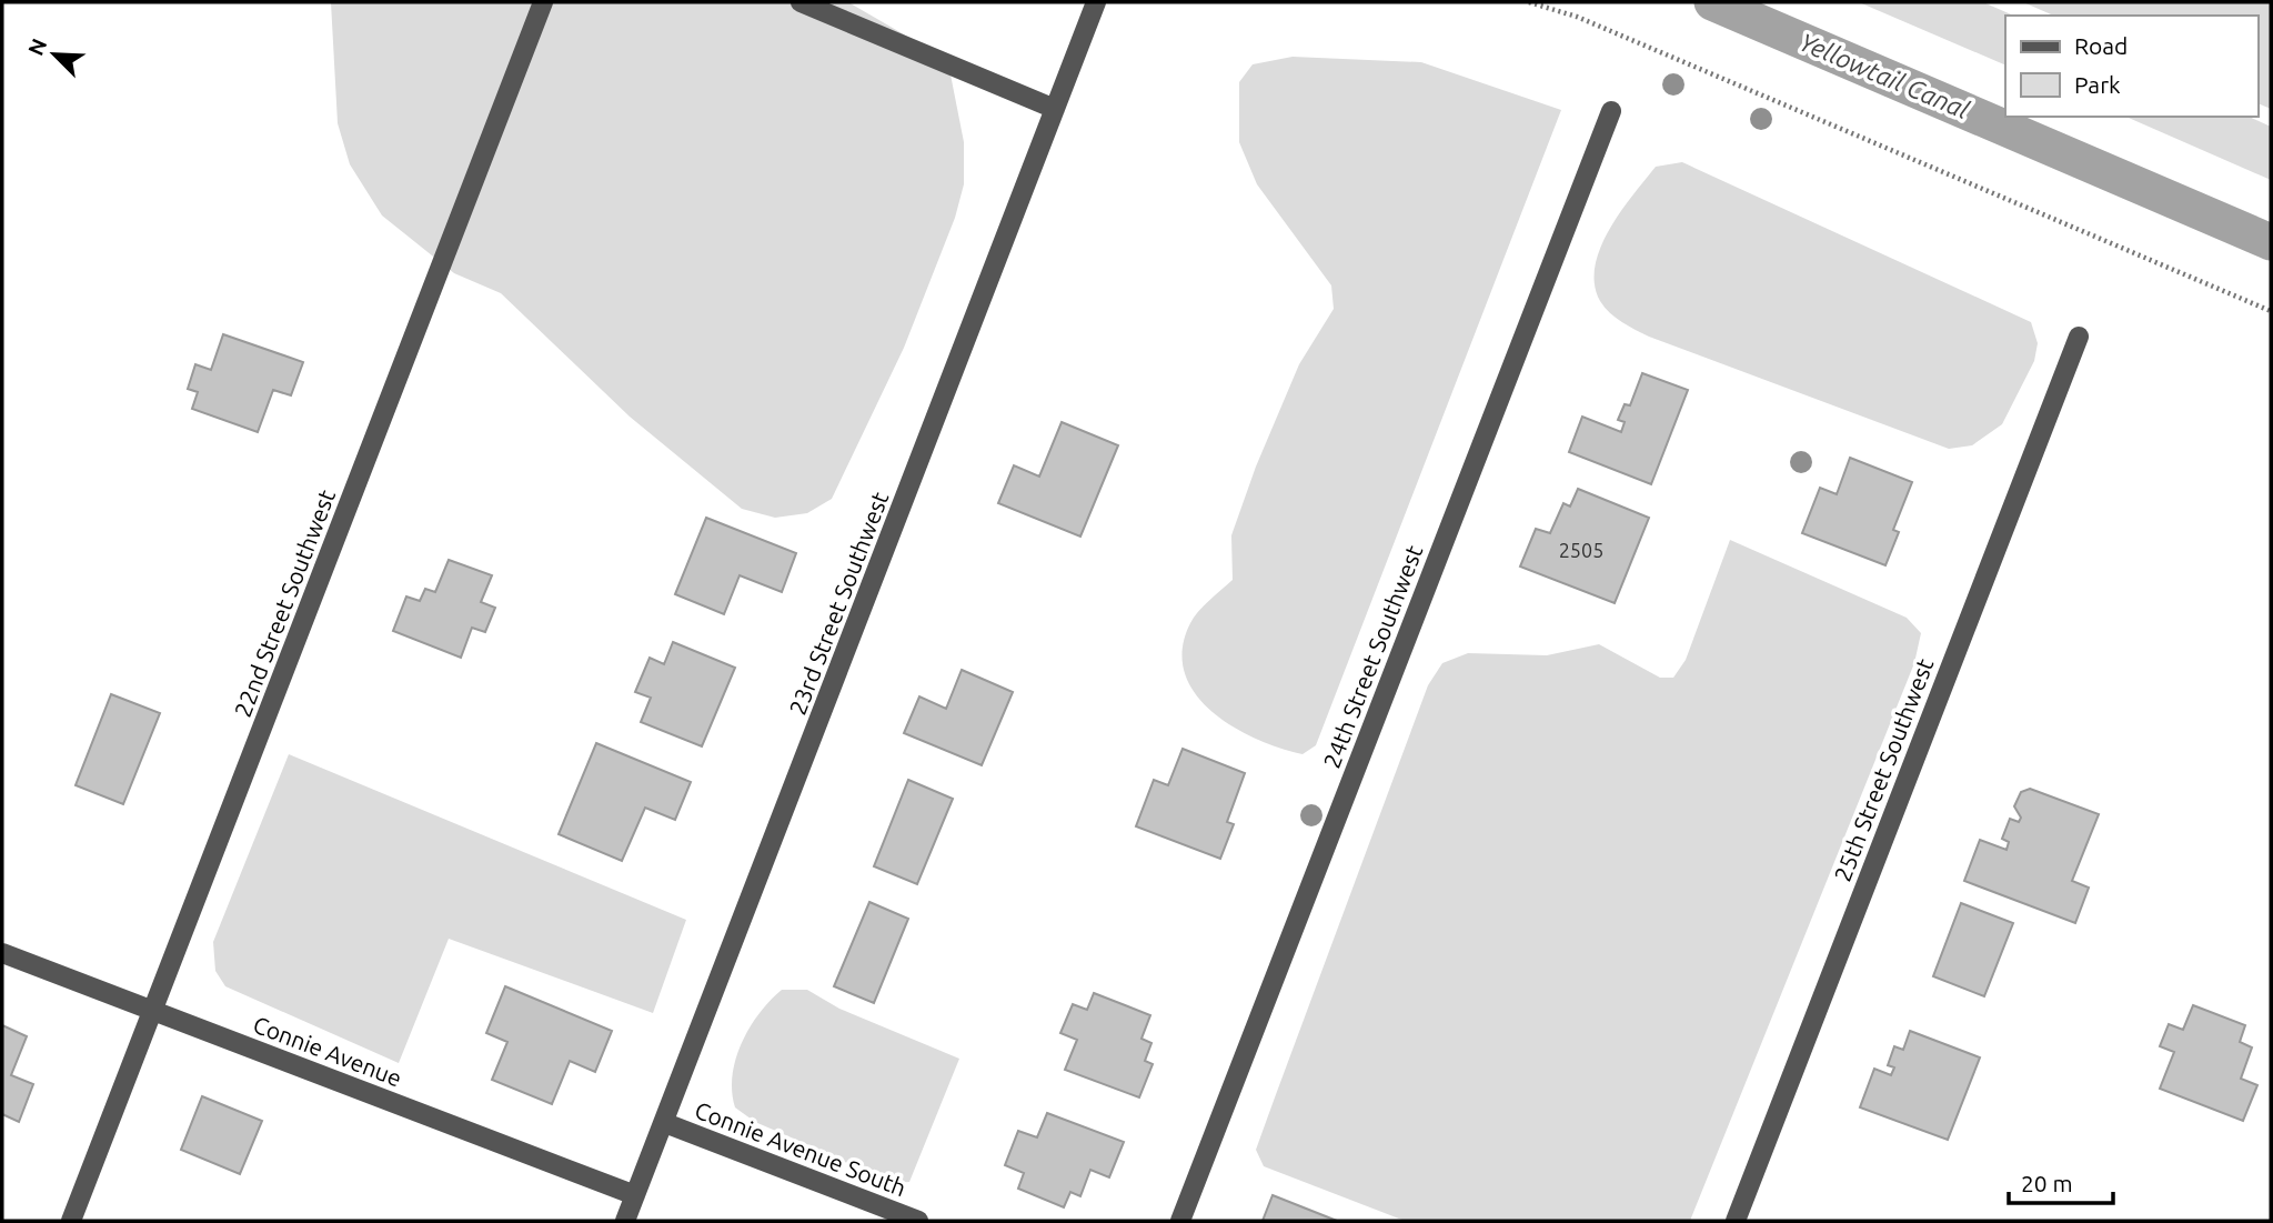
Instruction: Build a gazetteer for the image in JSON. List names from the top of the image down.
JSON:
{
  "streets": {
    "street": [
      "22nd Street Southwest",
      "23rd Street Southwest",
      "24th Street Southwest",
      "25th Street Southwest",
      "Connie Avenue",
      "Connie Avenue South"
    ]
  },
  "crossings": [
    ["22nd Street Southwest", "Connie Avenue"],
    ["23rd Street Southwest", "Connie Avenue"],
    ["23rd Street Southwest", "Connie Avenue South"]
  ],
  "water": ["Yellowtail Canal"],
  "house_numbers": ["2505"],
  "legend": ["Road", "Park"],
  "scale_bar": "20 m",
  "north": "top left"
}
